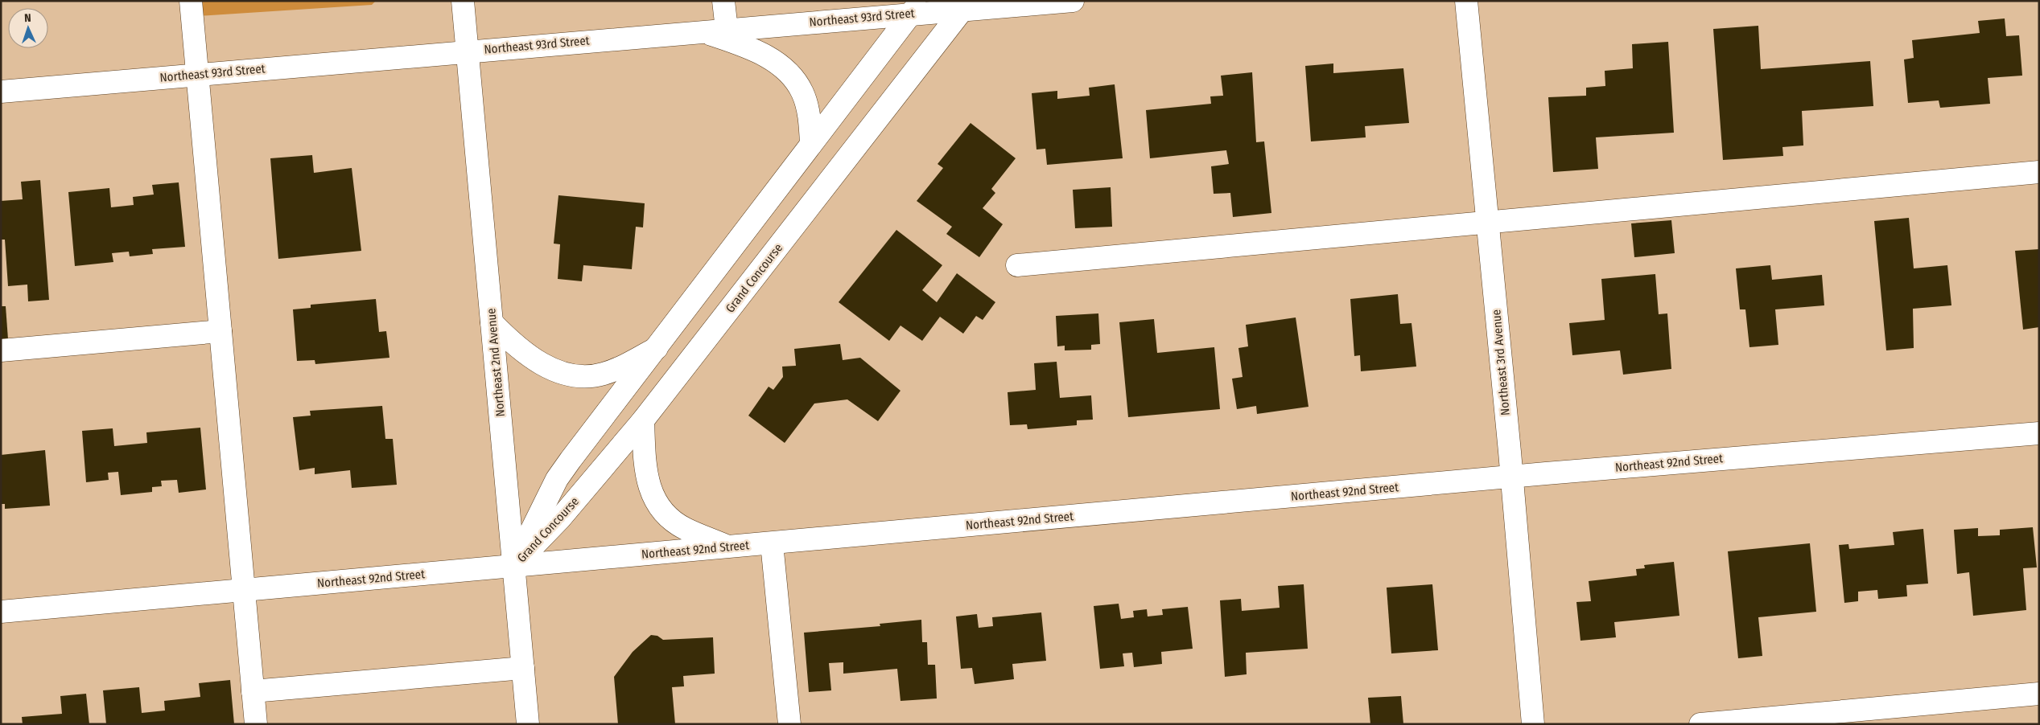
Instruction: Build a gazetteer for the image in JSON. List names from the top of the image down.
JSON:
{
  "streets": {
    "street": [
      "Northeast 93rd Street",
      "Grand Concourse",
      "Northeast 2nd Avenue",
      "Northeast 3rd Avenue",
      "Northeast 92nd Street"
    ]
  },
  "crossings": [
    ["Northeast 93rd Street", "Grand Concourse"],
    ["Northeast 93rd Street", "Northeast 2nd Avenue"],
    ["Grand Concourse", "Northeast 2nd Avenue"],
    ["Grand Concourse", "Northeast 92nd Street"],
    ["Northeast 2nd Avenue", "Northeast 92nd Street"],
    ["Northeast 3rd Avenue", "Northeast 92nd Street"]
  ],
  "north": "top"
}
